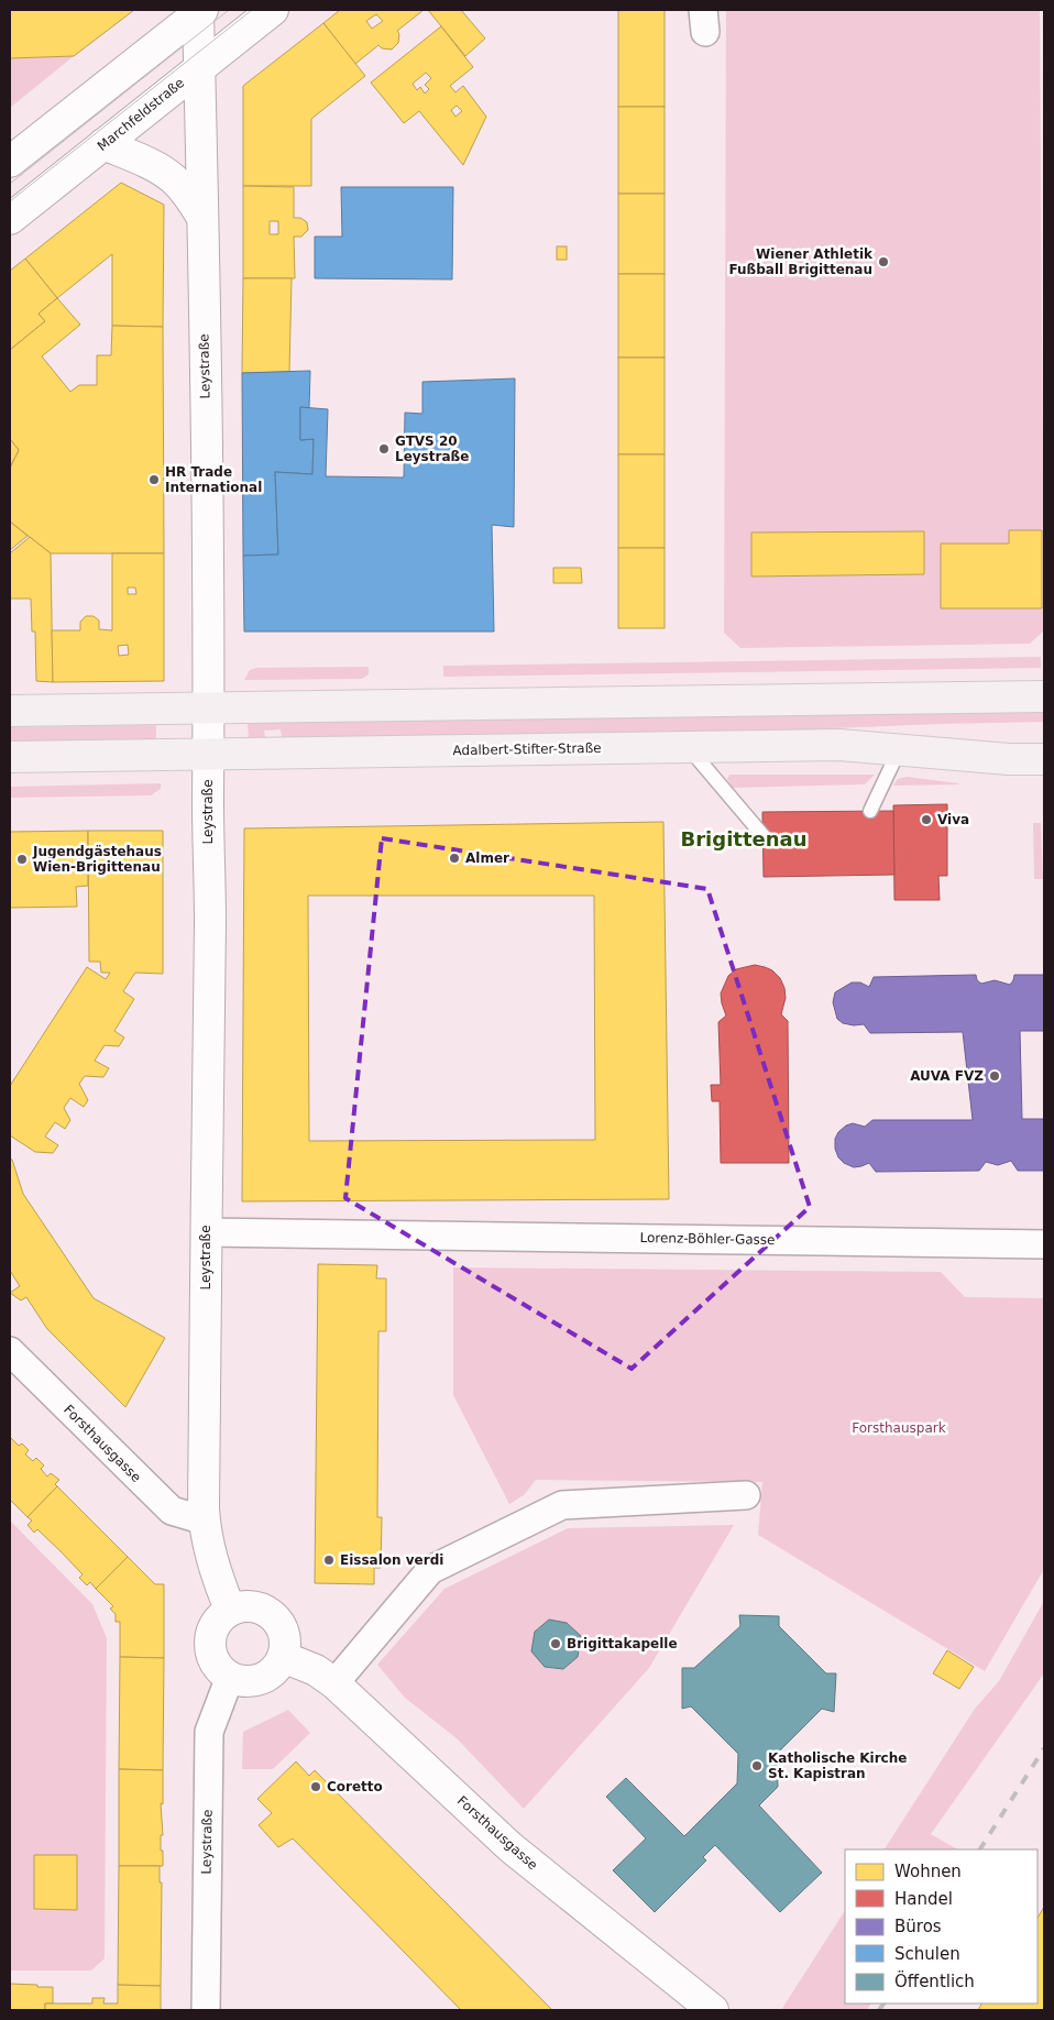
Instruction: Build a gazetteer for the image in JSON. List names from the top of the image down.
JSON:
{
  "streets": {
    "main road": ["Adalbert-Stifter-Straße"],
    "street": [
      "Marchfeldstraße",
      "Leystraße",
      "Lorenz-Böhler-Gasse",
      "Forsthausgasse"
    ]
  },
  "crossings": [
    ["Marchfeldstraße", "Leystraße"],
    ["Leystraße", "Adalbert-Stifter-Straße"],
    ["Leystraße", "Lorenz-Böhler-Gasse"],
    ["Leystraße", "Forsthausgasse"]
  ],
  "districts": ["Brigittenau"],
  "parks": ["Forsthauspark"],
  "places": [
    "Wiener Athletik Fußball Brigittenau",
    "GTVS 20 Leystraße",
    "HR Trade International",
    "Viva",
    "Almer",
    "Jugendgästehaus Wien-Brigittenau",
    "AUVA FVZ",
    "Eissalon verdi",
    "Brigittakapelle",
    "Katholische Kirche St. Kapistran",
    "Coretto"
  ],
  "legend": [
    "Wohnen",
    "Handel",
    "Büros",
    "Schulen",
    "Öffentlich"
  ]
}
